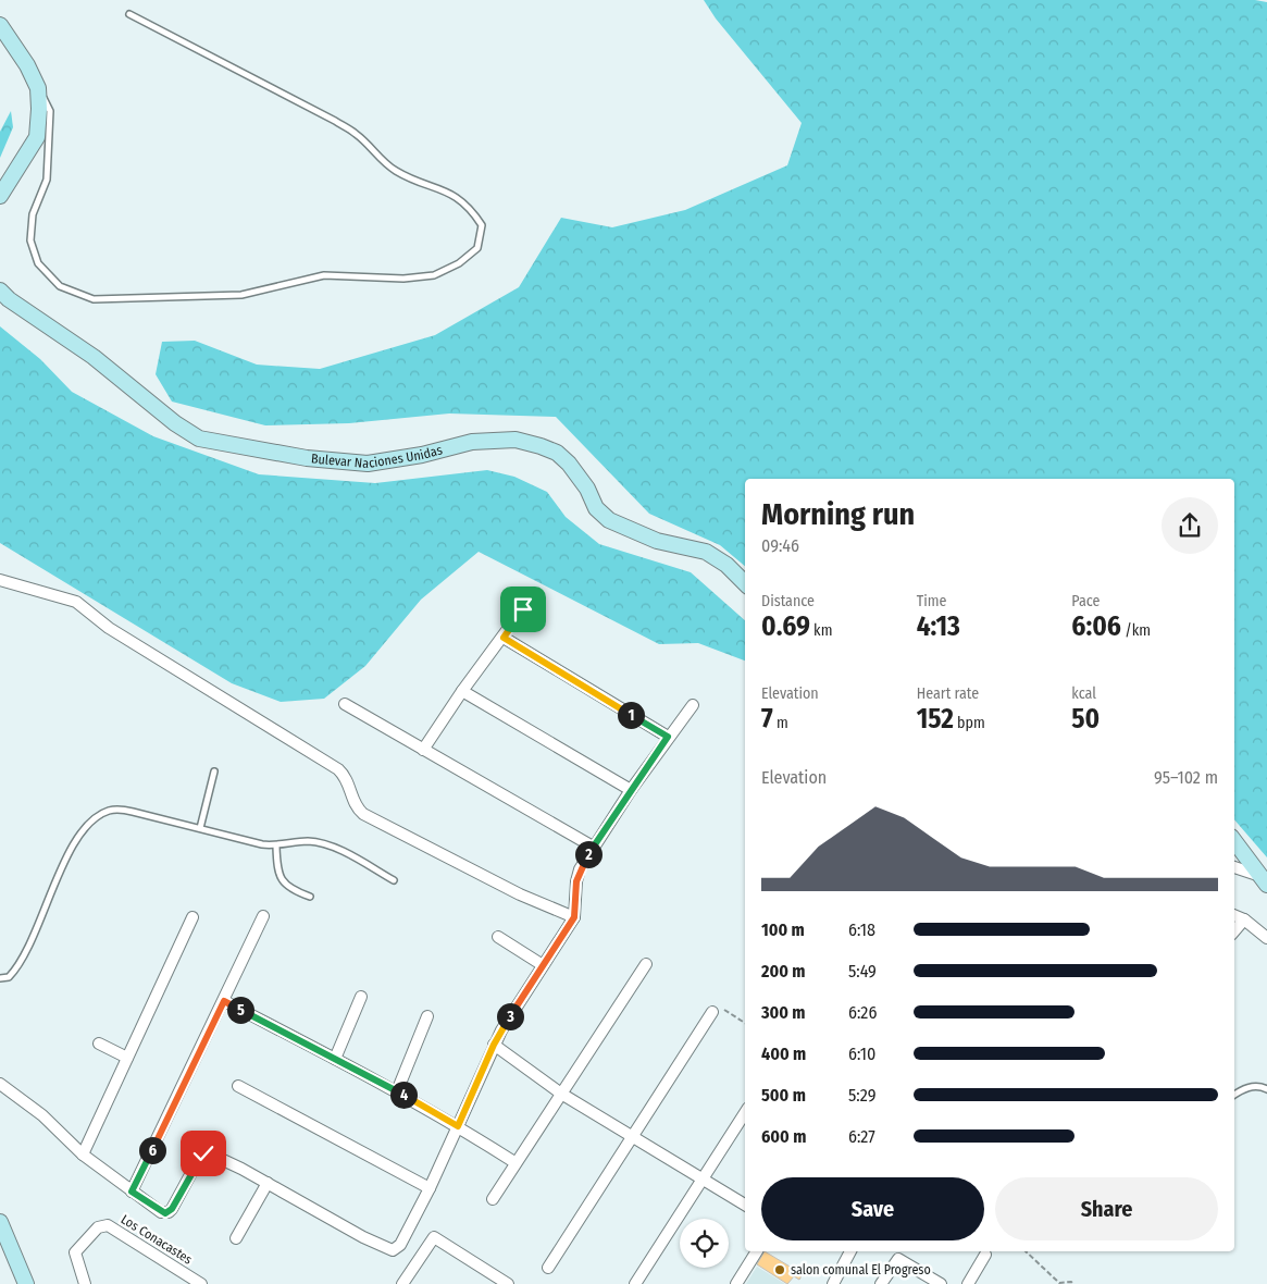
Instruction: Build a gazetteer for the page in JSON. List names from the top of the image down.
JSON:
{
  "streets": {
    "main road": ["Bulevar Naciones Unidas"],
    "street": ["Los Conacastes"]
  },
  "places": ["salon comunal El Progreso"],
  "page": {
    "heading": ["Morning run", "09:46"],
    "stats": [
      ["Distance", "0.69 km"],
      ["Time", "4:13"],
      ["Pace", "6:06 /km"],
      ["Elevation", "7 m"],
      ["Heart rate", "152 bpm"],
      ["kcal", "50"]
    ],
    "pins": [
      "1",
      "2",
      "5",
      "3",
      "4",
      "6"
    ],
    "chart": ["Elevation", "95–102 m"],
    "list": [
      {
        "name": "100 m",
        "note": "6:18"
      },
      {
        "name": "200 m",
        "note": "5:49"
      },
      {
        "name": "300 m",
        "note": "6:26"
      },
      {
        "name": "400 m",
        "note": "6:10"
      },
      {
        "name": "500 m",
        "note": "5:29"
      },
      {
        "name": "600 m",
        "note": "6:27"
      }
    ],
    "buttons": ["Save", "Share"]
  }
}
